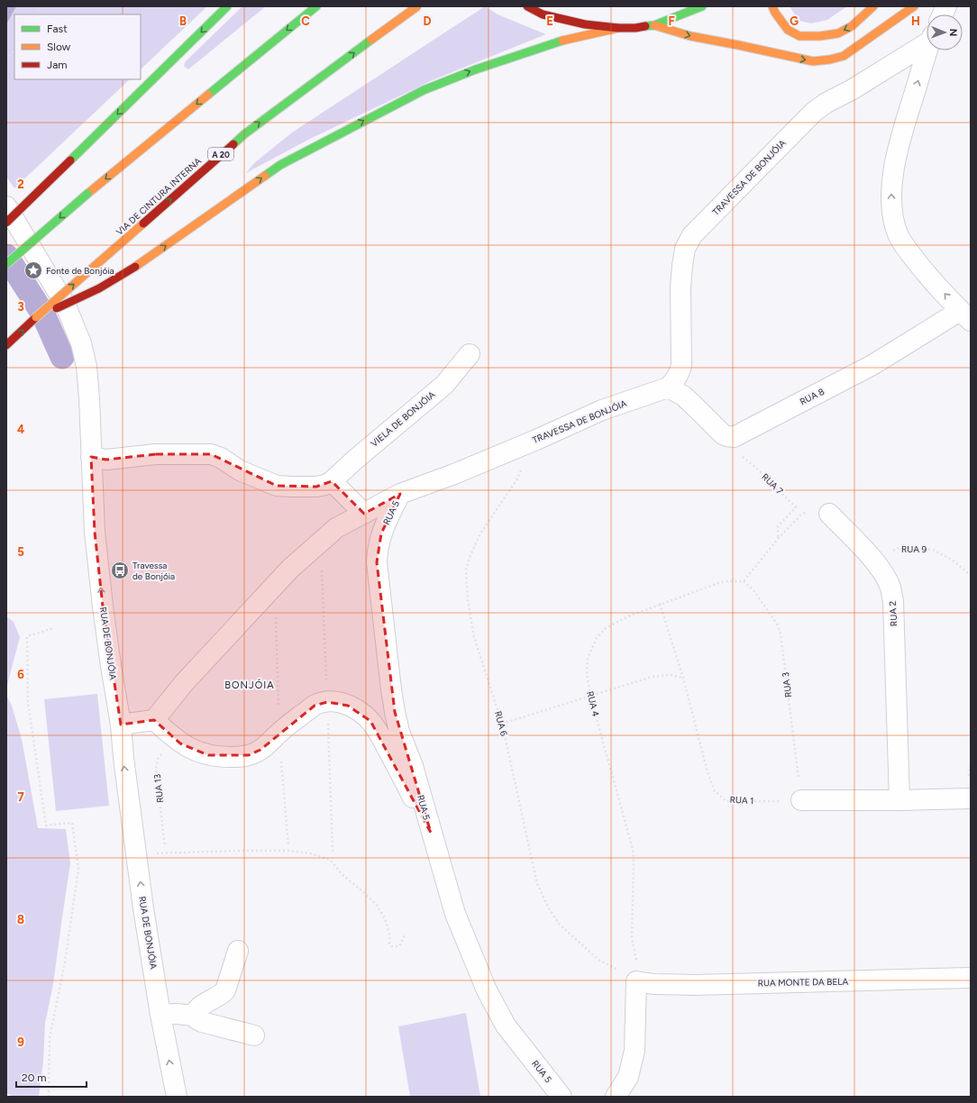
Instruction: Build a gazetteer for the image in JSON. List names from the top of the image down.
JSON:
{
  "streets": {
    "main road": ["A 20", "VIA DE CINTURA INTERNA"],
    "street": [
      "TRAVESSA DE BONJÓIA",
      "RUA 8",
      "VIELA DE BONJÓIA",
      "RUA 5",
      "RUA 2",
      "RUA DE BONJÓIA",
      "RUA MONTE DA BELA"
    ],
    "path": [
      "RUA 7",
      "RUA 9",
      "RUA 3",
      "RUA 4",
      "RUA 6",
      "RUA 13",
      "RUA 1"
    ]
  },
  "crossings": [
    ["TRAVESSA DE BONJÓIA", "RUA 5"],
    ["TRAVESSA DE BONJÓIA", "RUA 6"],
    ["RUA 8", "RUA 7"],
    ["VIELA DE BONJÓIA", "RUA DE BONJÓIA"],
    ["RUA 9", "RUA 2"],
    ["RUA 3", "RUA 4"],
    ["RUA 3", "RUA 1"],
    ["RUA 4", "RUA 6"],
    ["RUA 4", "RUA 1"],
    ["RUA 4", "RUA MONTE DA BELA"],
    ["RUA 6", "RUA MONTE DA BELA"]
  ],
  "one_way": ["RUA DE BONJÓIA"],
  "districts": ["BONJÓIA"],
  "places": {
    "place": ["Fonte de Bonjóia"],
    "bus stop": ["Travessa de Bonjóia"]
  },
  "legend": ["Fast", "Slow", "Jam"],
  "scale_bar": "20 m",
  "north": "right",
  "grid": {
    "columns": [
      "B",
      "C",
      "D",
      "E",
      "F",
      "G",
      "H"
    ],
    "rows": [
      "2",
      "3",
      "4",
      "5",
      "6",
      "7",
      "8",
      "9"
    ]
  }
}
